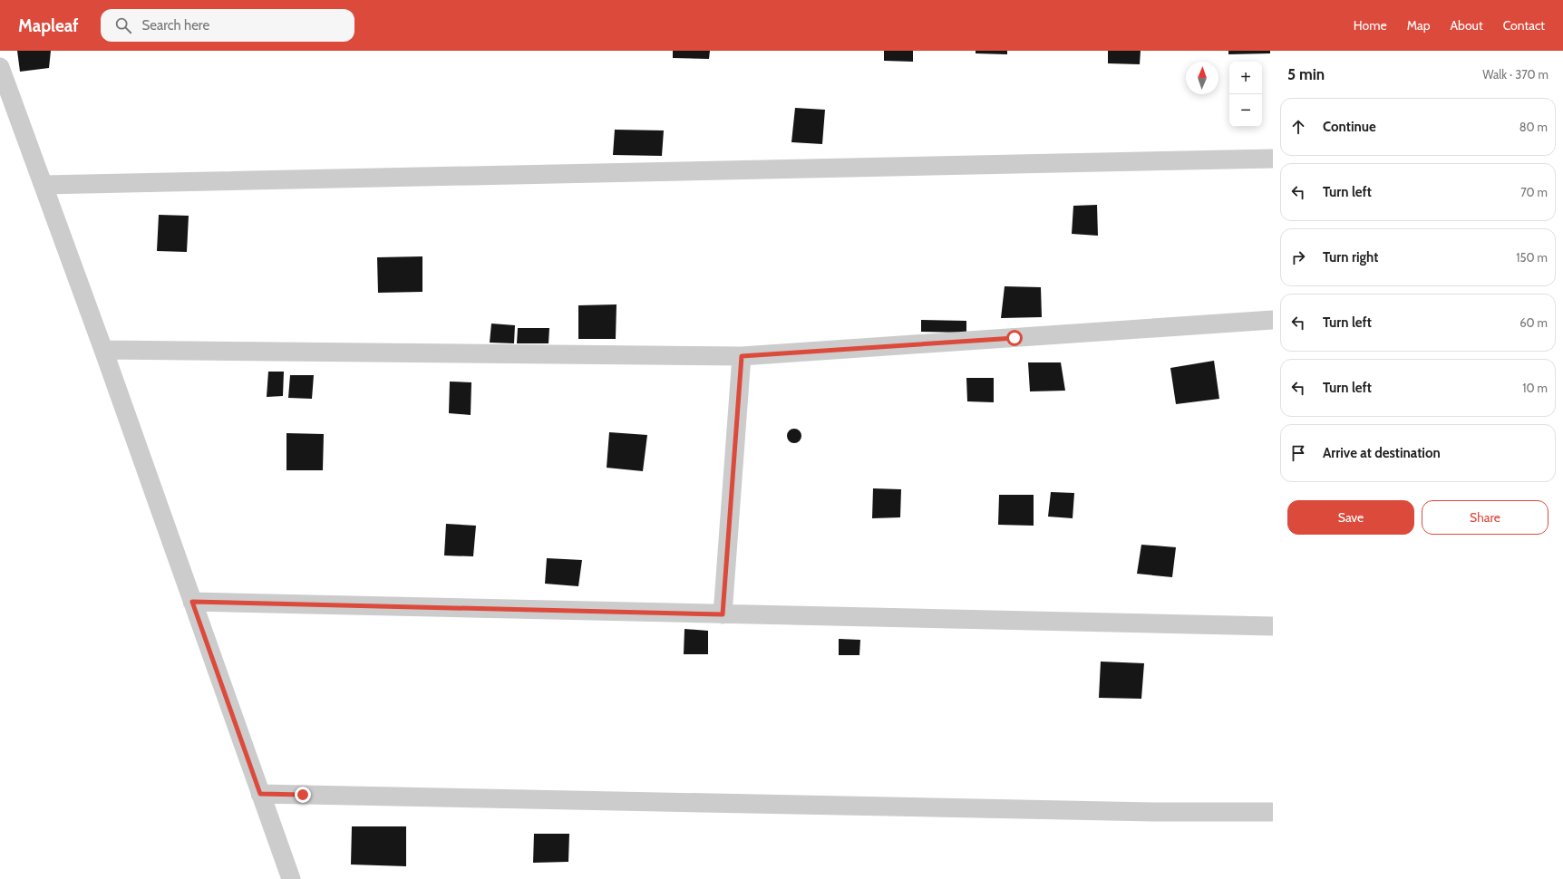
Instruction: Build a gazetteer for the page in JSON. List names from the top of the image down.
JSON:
{
  "north": "top",
  "page": {
    "header": "Mapleaf",
    "search": "Search here",
    "nav": [
      "Home",
      "Map",
      "About",
      "Contact"
    ],
    "heading": ["5 min", "Walk · 370 m"],
    "map_buttons": ["+", "−"],
    "list": [
      ["Continue", "80 m"],
      ["Turn left", "70 m"],
      ["Turn right", "150 m"],
      ["Turn left", "60 m"],
      ["Turn left", "10 m"],
      "Arrive at destination"
    ],
    "buttons": ["Save", "Share"]
  }
}
